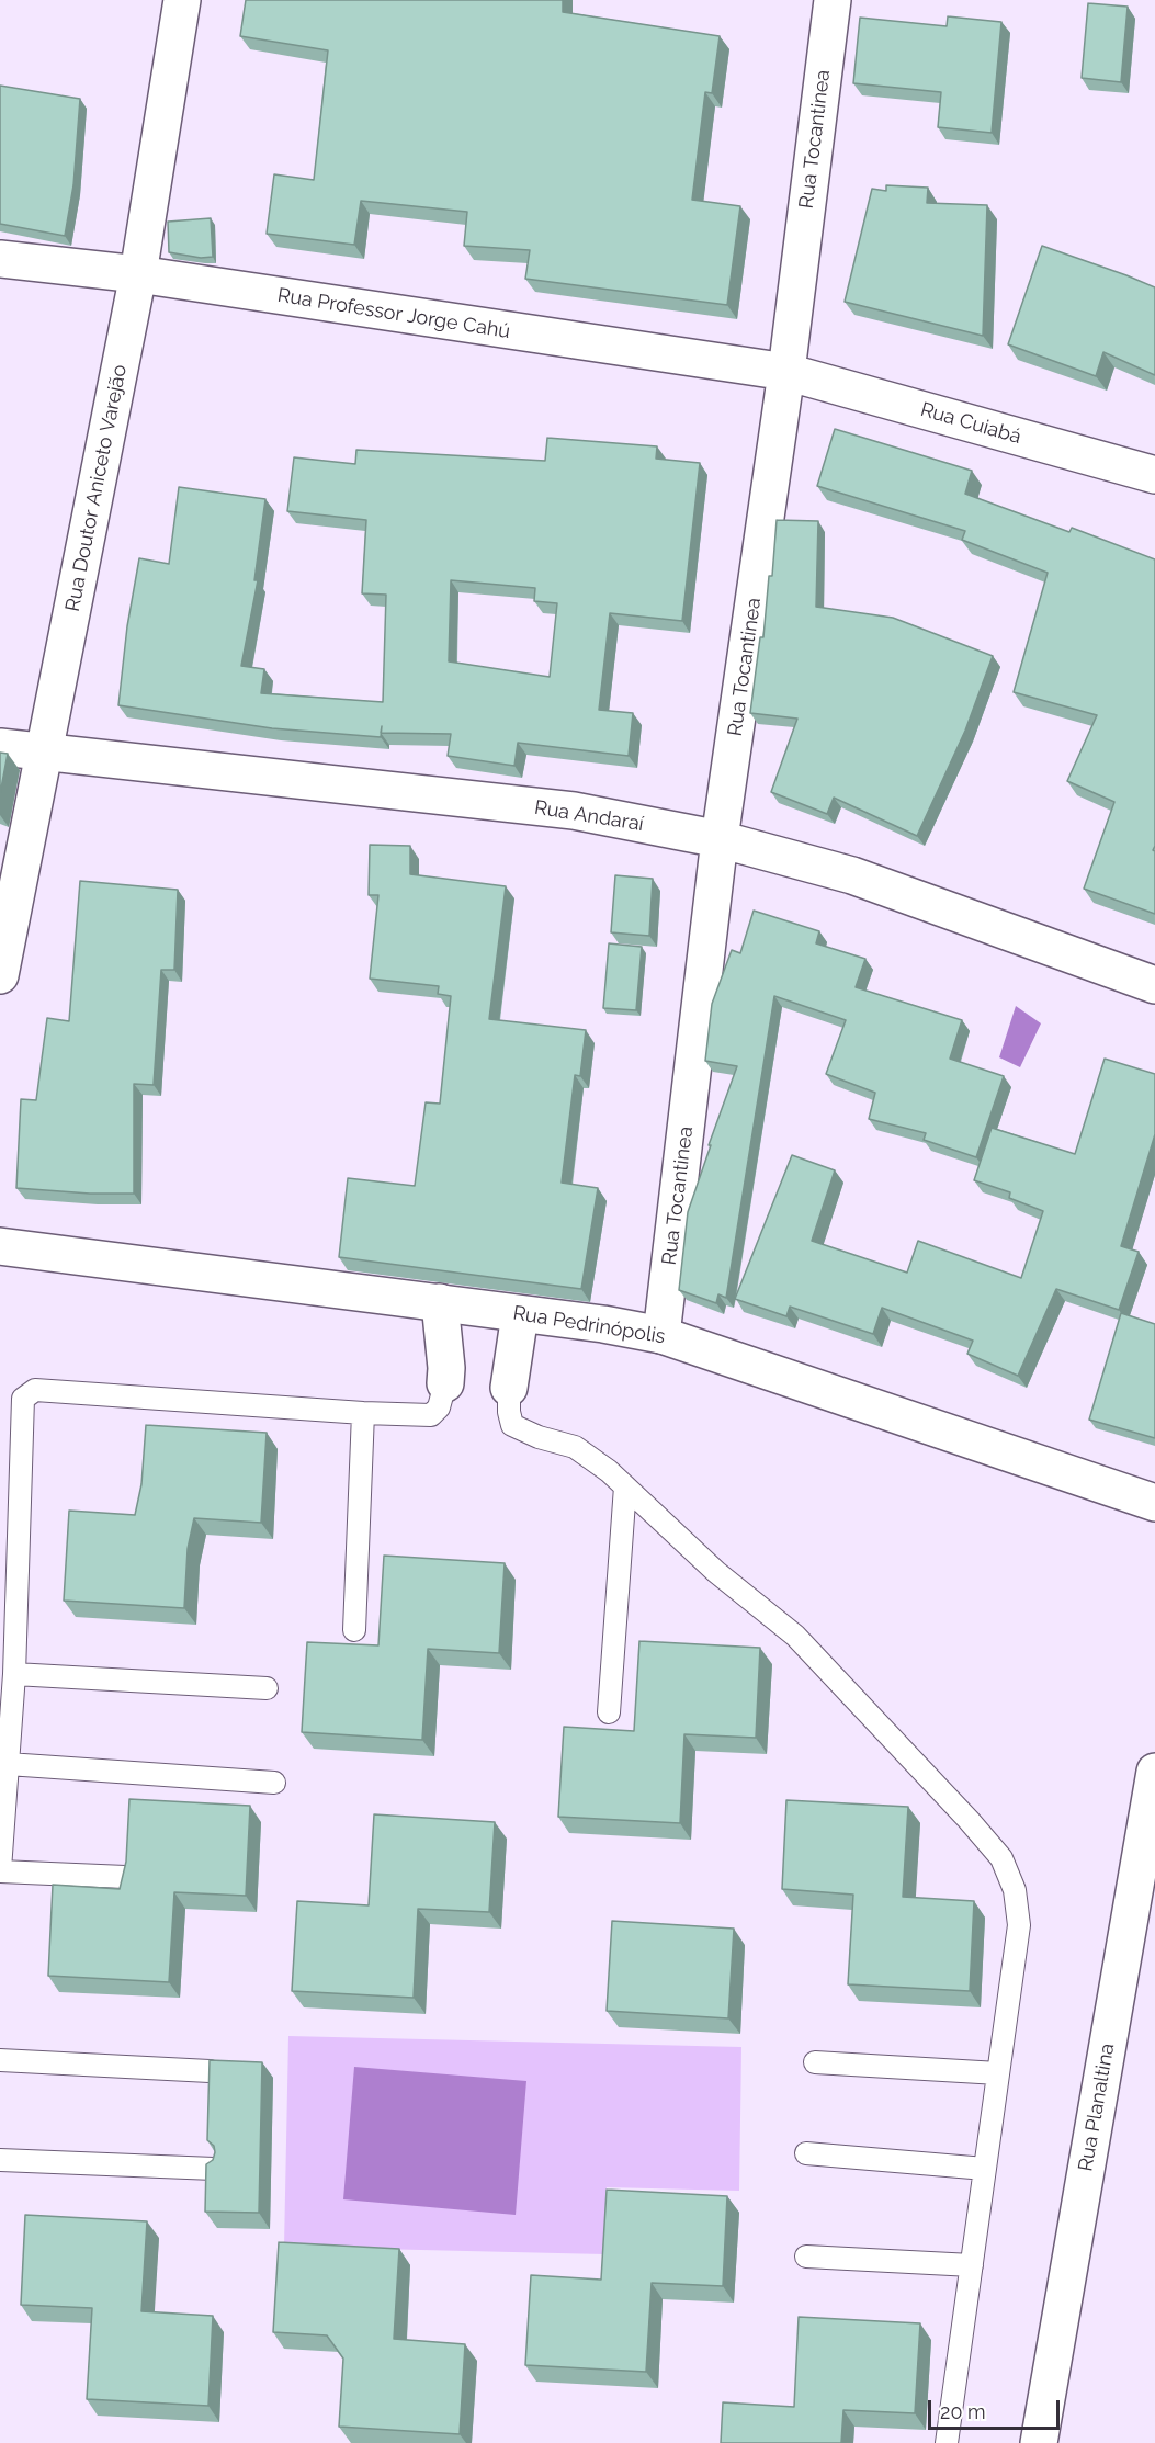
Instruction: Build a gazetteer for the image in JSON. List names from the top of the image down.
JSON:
{
  "streets": {
    "street": [
      "Rua Tocantinea",
      "Rua Professor Jorge Cahú",
      "Rua Cuiabá",
      "Rua Doutor Aniceto Varejão",
      "Rua Andaraí",
      "Rua Pedrinópolis",
      "Rua Planaltina"
    ]
  },
  "crossings": [
    ["Rua Tocantinea", "Rua Professor Jorge Cahú"],
    ["Rua Tocantinea", "Rua Cuiabá"],
    ["Rua Tocantinea", "Rua Andaraí"],
    ["Rua Tocantinea", "Rua Pedrinópolis"],
    ["Rua Professor Jorge Cahú", "Rua Cuiabá"],
    ["Rua Professor Jorge Cahú", "Rua Doutor Aniceto Varejão"],
    ["Rua Doutor Aniceto Varejão", "Rua Andaraí"]
  ],
  "scale_bar": "20 m"
}
